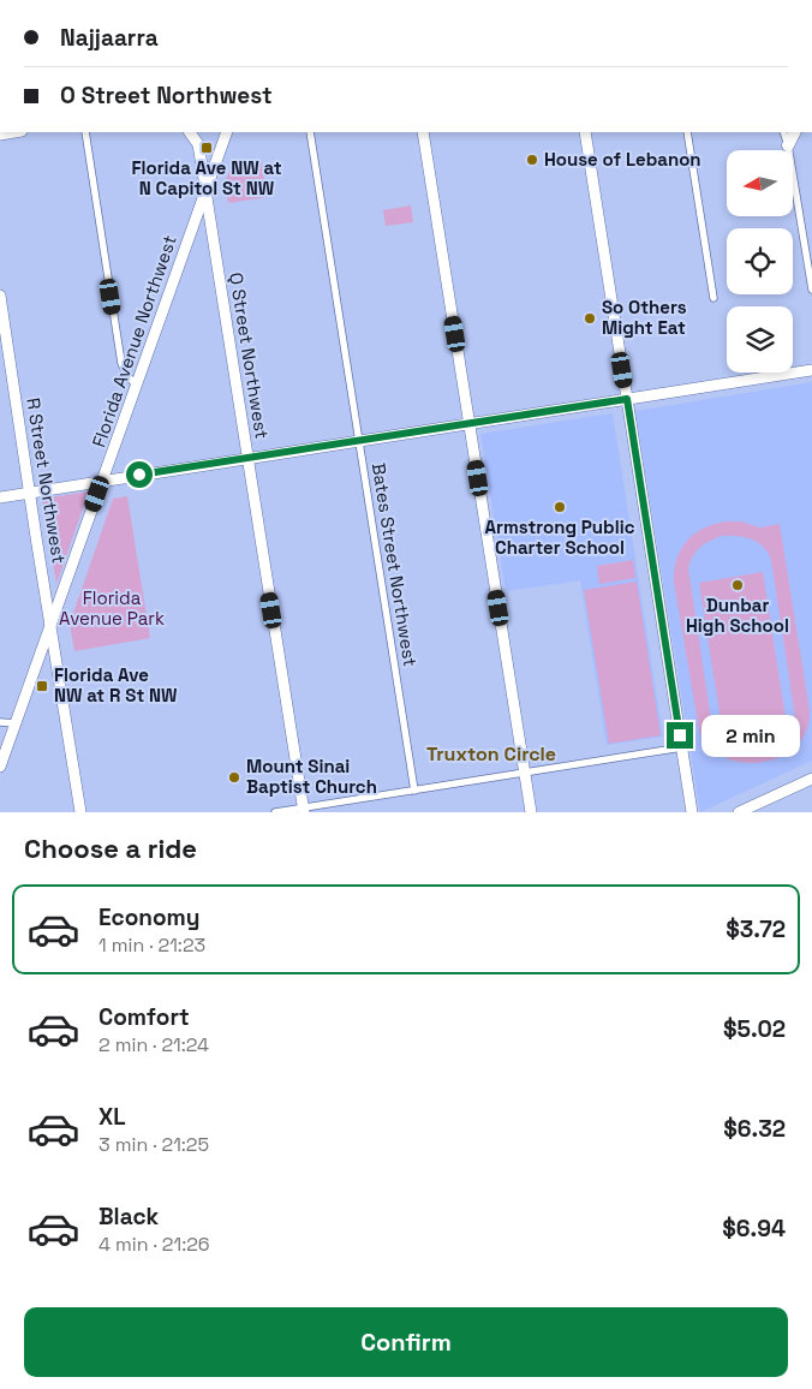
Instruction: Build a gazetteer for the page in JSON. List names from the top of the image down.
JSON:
{
  "streets": {
    "street": [
      "Florida Avenue Northwest",
      "Q Street Northwest",
      "R Street Northwest",
      "Bates Street Northwest"
    ]
  },
  "crossings": [
    ["Florida Avenue Northwest", "Q Street Northwest"],
    ["Florida Avenue Northwest", "R Street Northwest"]
  ],
  "districts": ["Truxton Circle"],
  "parks": ["Florida Avenue Park"],
  "places": {
    "transit": ["Florida Ave NW at N Capitol St NW", "Florida Ave NW at R St NW"],
    "other": [
      "House of Lebanon",
      "So Others Might Eat",
      "Armstrong Public Charter School",
      "Dunbar High School",
      "Mount Sinai Baptist Church"
    ]
  },
  "north": "left",
  "page": {
    "banner": ["Najjaarra", "O Street Northwest"],
    "bubble": "2 min",
    "heading": "Choose a ride",
    "list": [
      {
        "name": "Economy",
        "note": "1 min · 21:23",
        "value": "$3.72"
      },
      {
        "name": "Comfort",
        "note": "2 min · 21:24",
        "value": "$5.02"
      },
      {
        "name": "XL",
        "note": "3 min · 21:25",
        "value": "$6.32"
      },
      {
        "name": "Black",
        "note": "4 min · 21:26",
        "value": "$6.94"
      }
    ],
    "buttons": "Confirm"
  }
}
